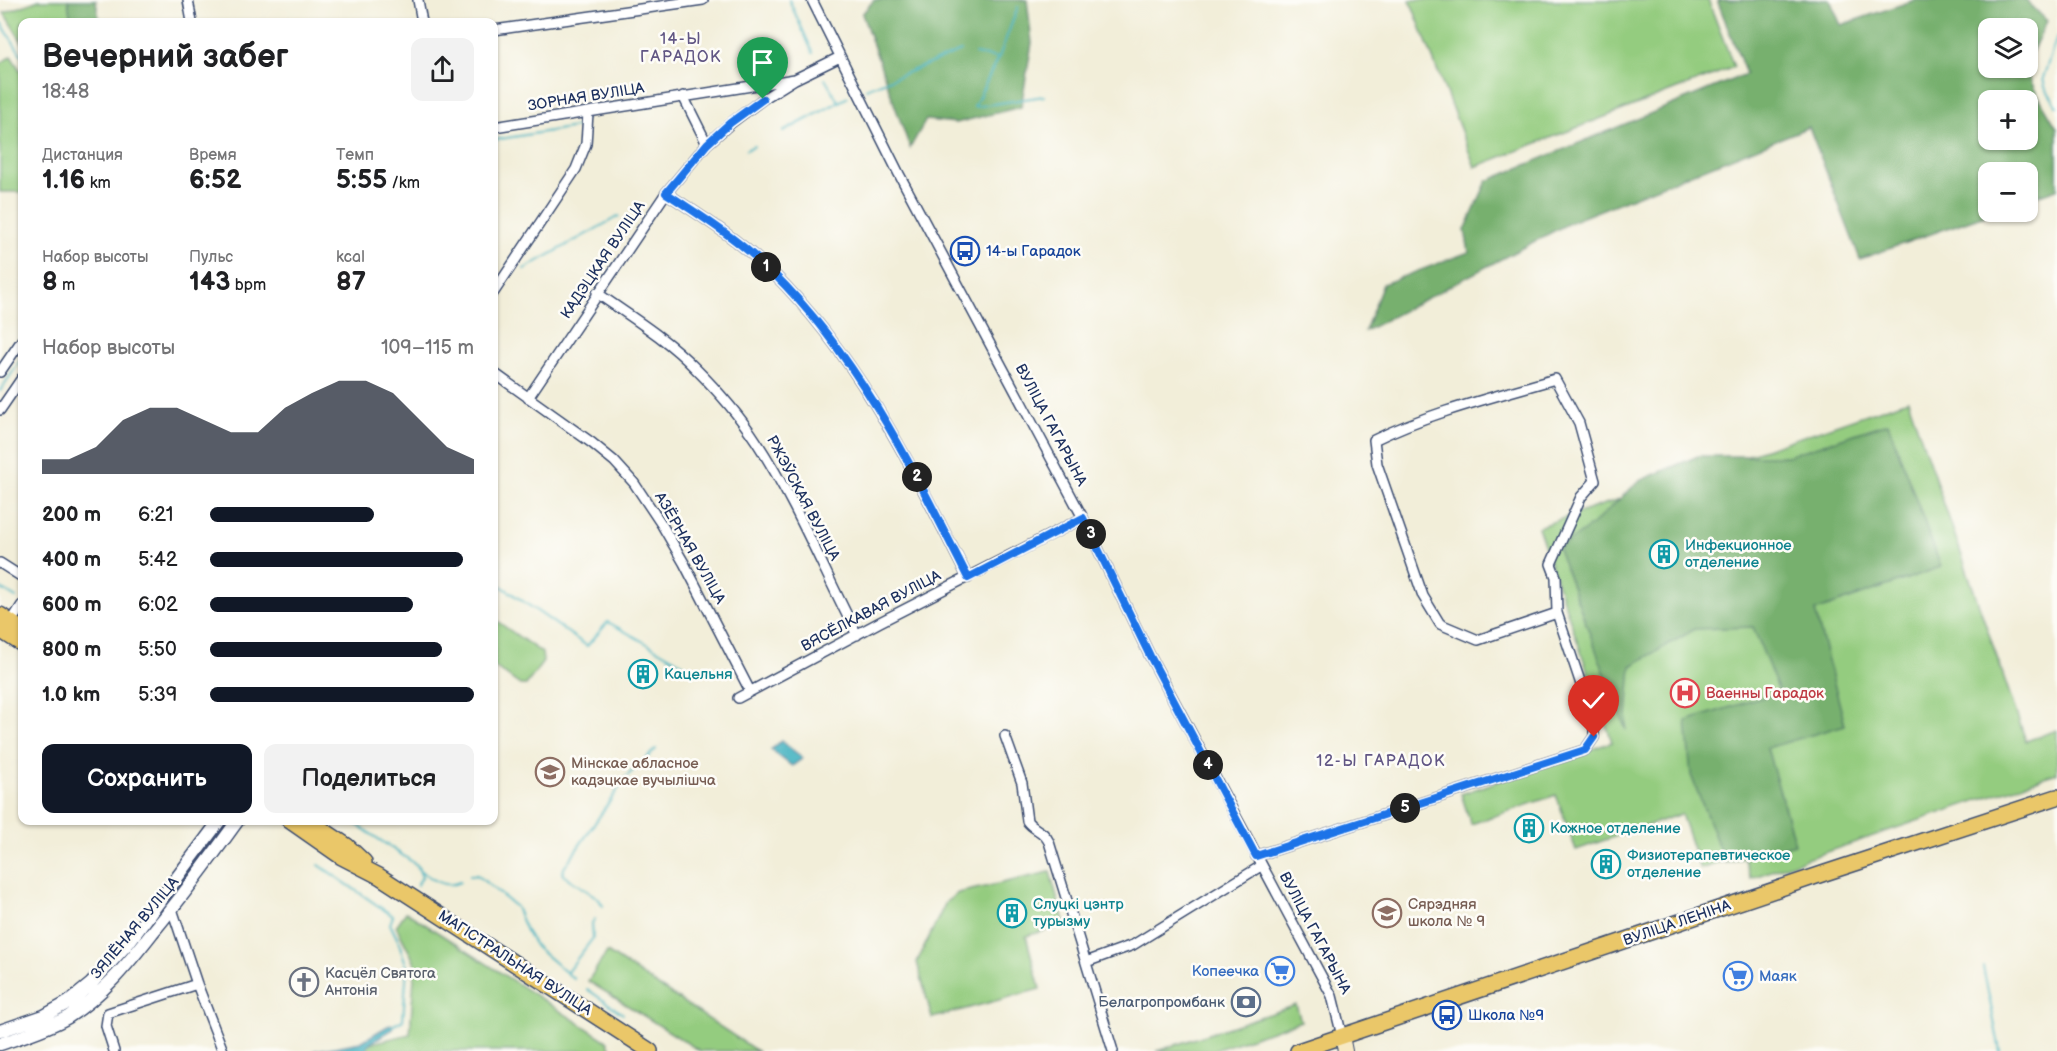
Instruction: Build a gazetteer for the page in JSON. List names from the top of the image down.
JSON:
{
  "streets": {
    "main road": ["ВУЛІЦА ЛЕНІНА", "МАГІСТРАЛЬНАЯ ВУЛІЦА"],
    "street": [
      "ЗОРНАЯ ВУЛІЦА",
      "КАДЭЦКАЯ ВУЛІЦА",
      "ВУЛІЦА ГАГАРЫНА",
      "РЖЭЎСКАЯ ВУЛІЦА",
      "АЗЁРНАЯ ВУЛІЦА",
      "ВЯСЁЛКАВАЯ ВУЛІЦА",
      "ЗЯЛЁНАЯ ВУЛІЦА"
    ]
  },
  "crossings": [
    ["ЗОРНАЯ ВУЛІЦА", "КАДЭЦКАЯ ВУЛІЦА"],
    ["ЗОРНАЯ ВУЛІЦА", "ВУЛІЦА ГАГАРЫНА"],
    ["КАДЭЦКАЯ ВУЛІЦА", "РЖЭЎСКАЯ ВУЛІЦА"],
    ["КАДЭЦКАЯ ВУЛІЦА", "АЗЁРНАЯ ВУЛІЦА"],
    ["ВУЛІЦА ГАГАРЫНА", "ВЯСЁЛКАВАЯ ВУЛІЦА"],
    ["ВУЛІЦА ГАГАРЫНА", "ВУЛІЦА ЛЕНІНА"],
    ["РЖЭЎСКАЯ ВУЛІЦА", "ВЯСЁЛКАВАЯ ВУЛІЦА"],
    ["АЗЁРНАЯ ВУЛІЦА", "ВЯСЁЛКАВАЯ ВУЛІЦА"]
  ],
  "districts": ["14-Ы ГАРАДОК", "12-Ы ГАРАДОК"],
  "places": {
    "bus stop": ["14-ы Гарадок", "Школа №9"],
    "building": [
      "Инфекционное отделение",
      "Кацельня",
      "Кожное отделение",
      "Физиотерапевтическое отделение",
      "Слуцкі цэнтр турызму"
    ],
    "hospital": ["Ваенны Гарадок"],
    "school or university": ["Мінскае абласное кадэцкае вучылішча", "Сярэдняя школа № 9"],
    "supermarket": ["Копеечка", "Маяк"],
    "church": ["Касцёл Святога Антонія"],
    "bank": ["Белагропромбанк"]
  },
  "page": {
    "map_buttons": ["+", "−"],
    "heading": ["Вечерний забег", "18:48"],
    "stats": [
      ["Дистанция", "1.16 km"],
      ["Время", "6:52"],
      ["Темп", "5:55 /km"],
      ["Набор высоты", "8 m"],
      ["Пульс", "143 bpm"],
      ["kcal", "87"]
    ],
    "pins": [
      "1",
      "2",
      "3",
      "4",
      "5"
    ],
    "chart": ["Набор высоты", "109–115 m"],
    "list": [
      {
        "name": "200 m",
        "note": "6:21"
      },
      {
        "name": "400 m",
        "note": "5:42"
      },
      {
        "name": "600 m",
        "note": "6:02"
      },
      {
        "name": "800 m",
        "note": "5:50"
      },
      {
        "name": "1.0 km",
        "note": "5:39"
      }
    ],
    "buttons": ["Сохранить", "Поделиться"]
  }
}
